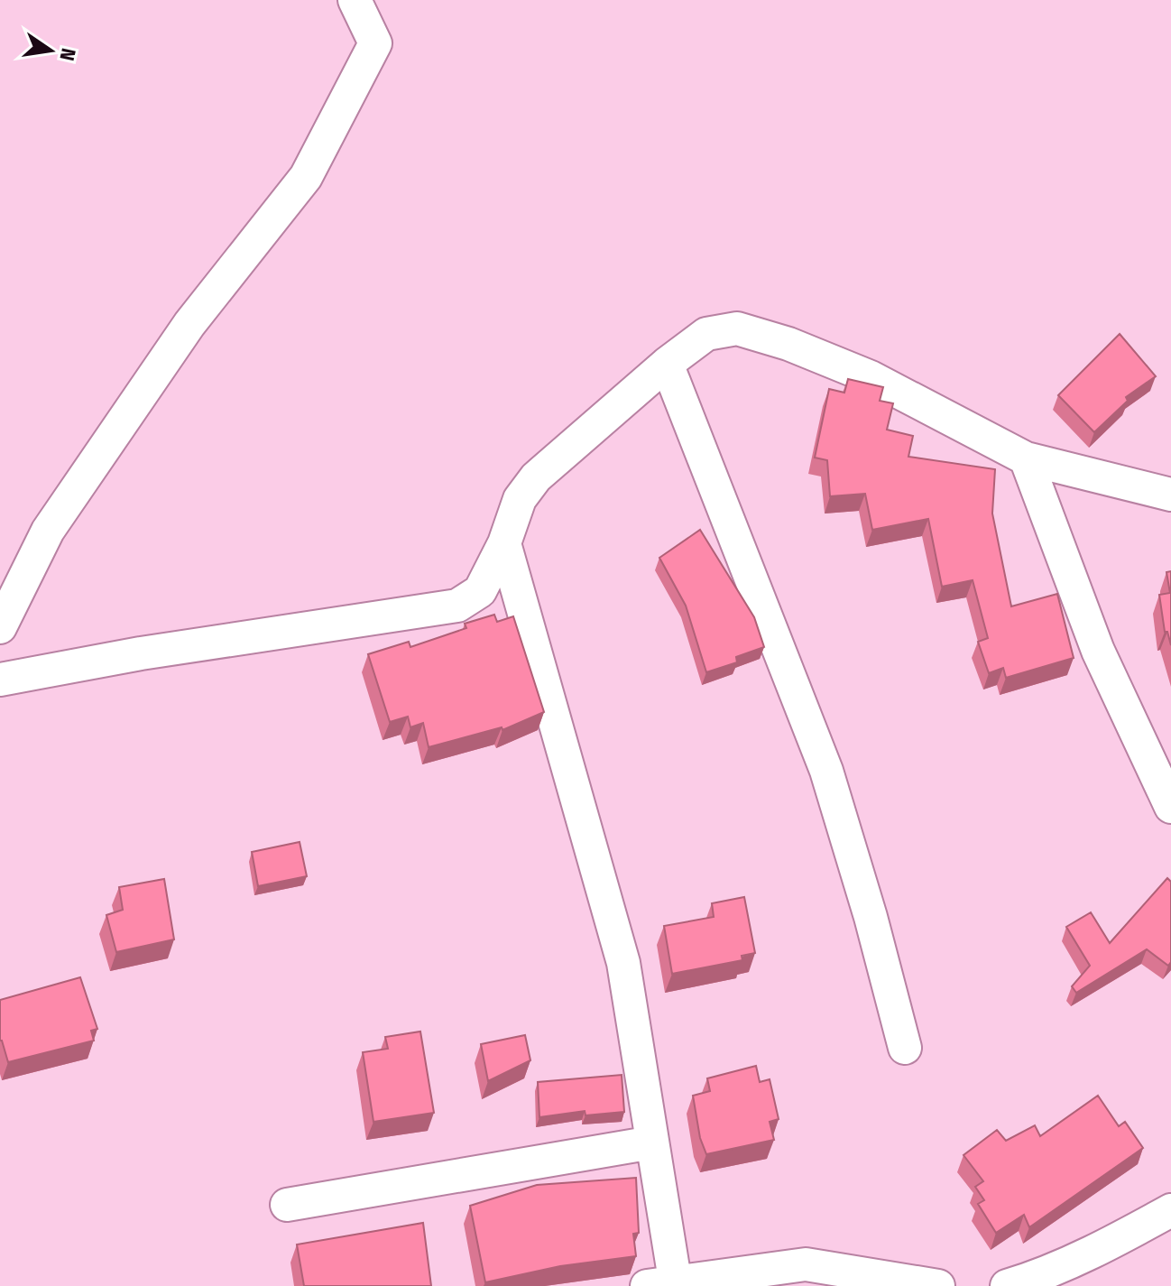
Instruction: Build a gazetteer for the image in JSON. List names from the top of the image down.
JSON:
{
  "north": "right"
}
